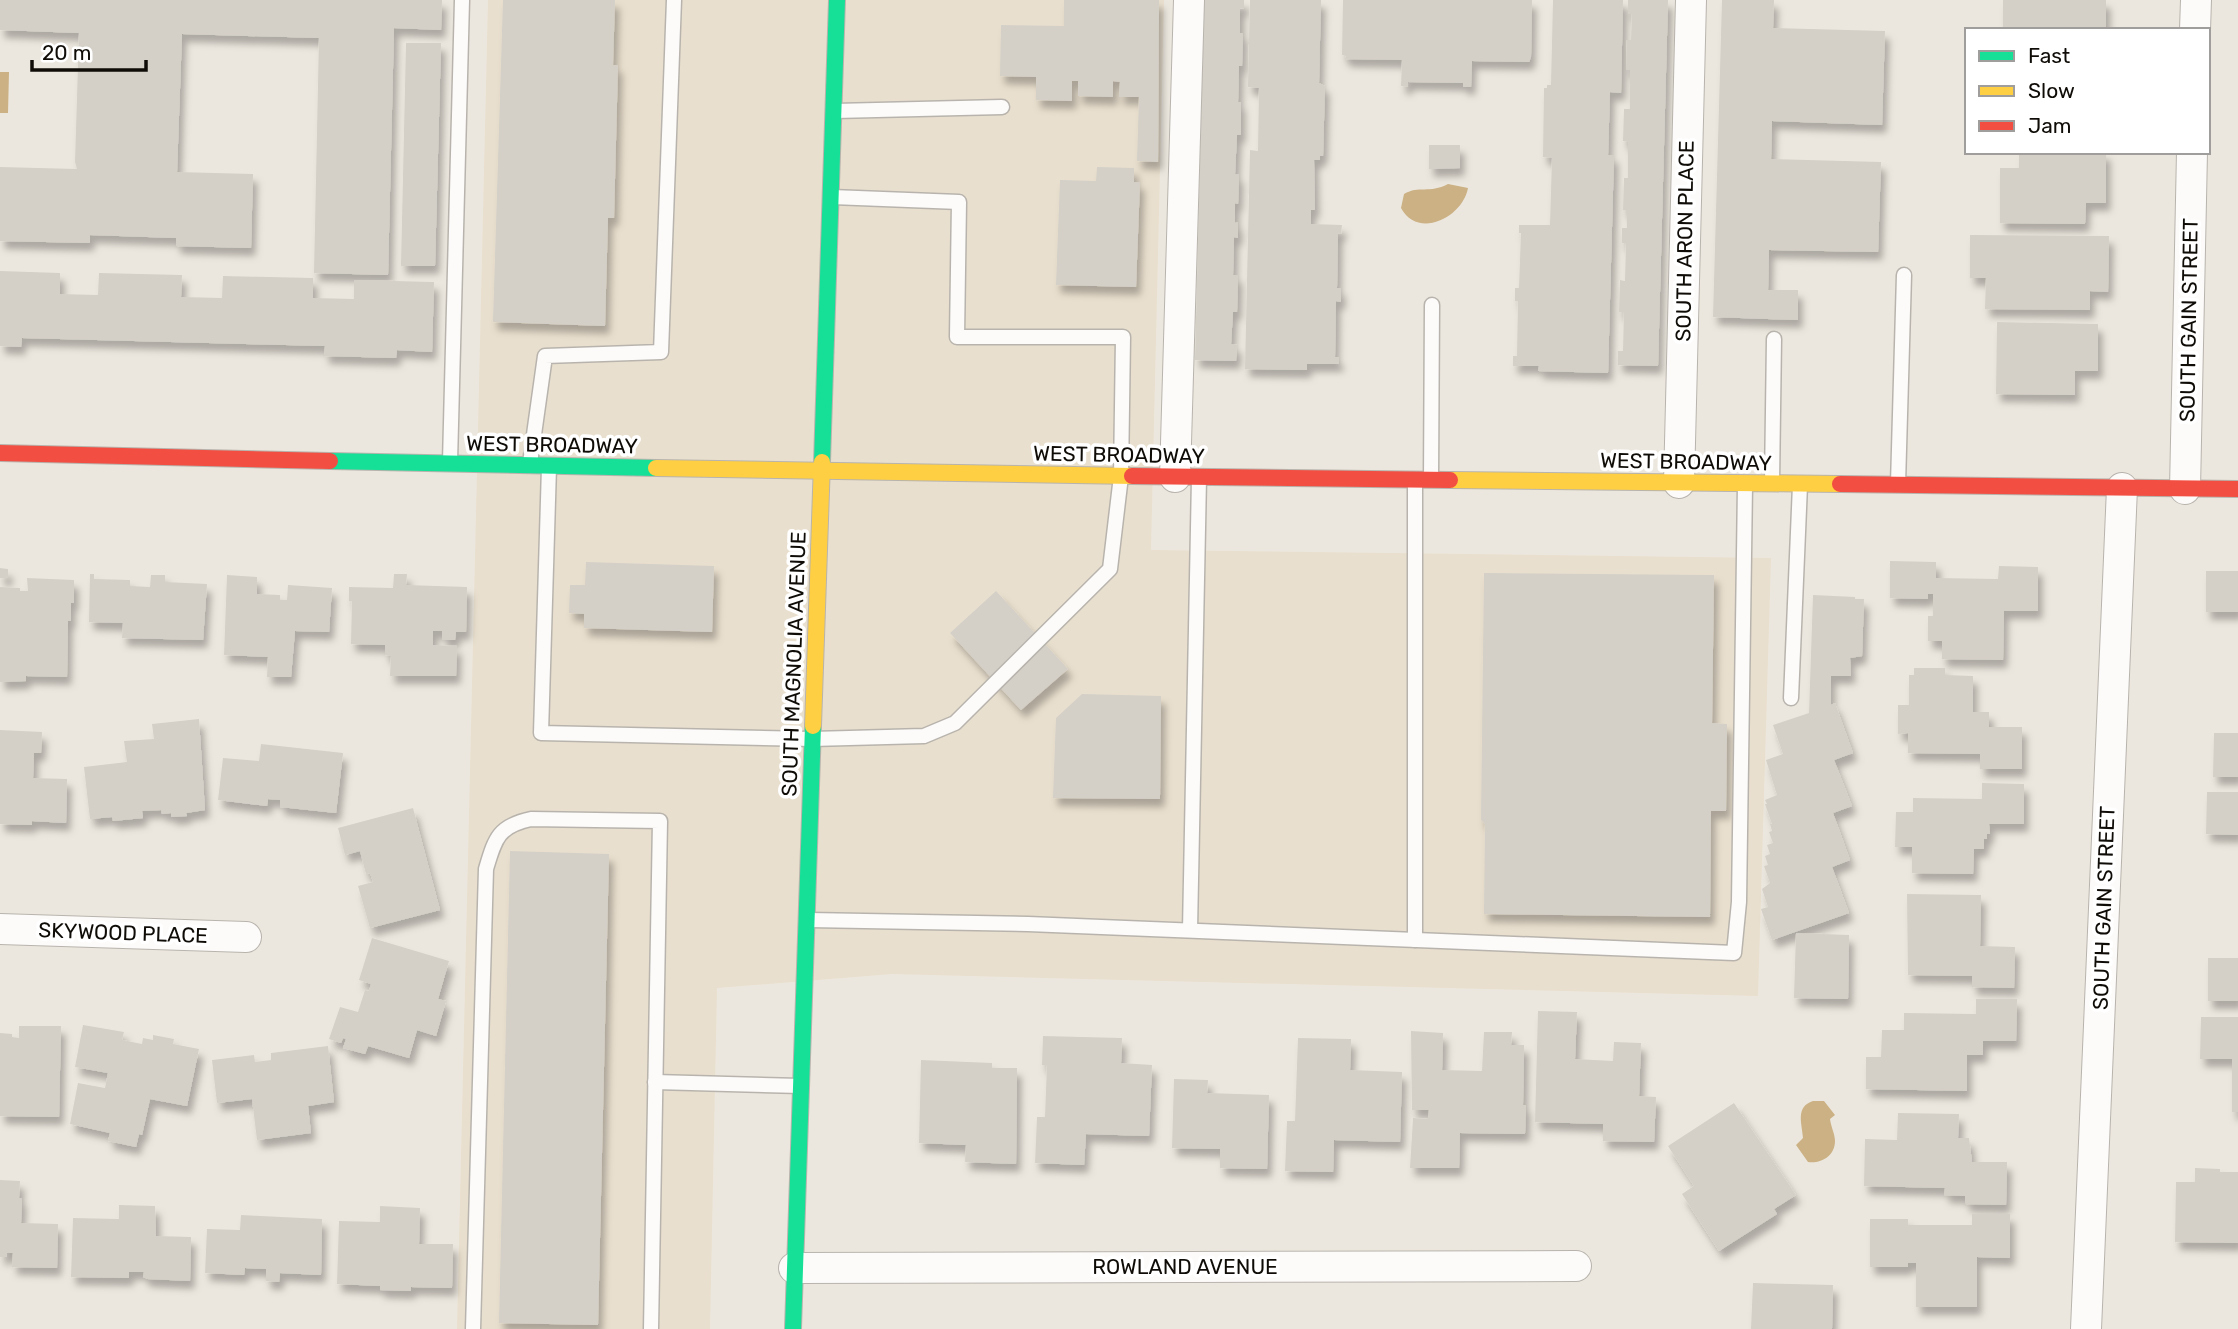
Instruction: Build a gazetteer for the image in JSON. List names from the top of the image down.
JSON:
{
  "streets": {
    "main road": ["WEST BROADWAY", "SOUTH MAGNOLIA AVENUE"],
    "street": [
      "SOUTH ARON PLACE",
      "SOUTH GAIN STREET",
      "SKYWOOD PLACE",
      "ROWLAND AVENUE"
    ]
  },
  "crossings": [
    ["SOUTH ARON PLACE", "WEST BROADWAY"],
    ["SOUTH GAIN STREET", "WEST BROADWAY"],
    ["WEST BROADWAY", "SOUTH MAGNOLIA AVENUE"],
    ["SOUTH MAGNOLIA AVENUE", "ROWLAND AVENUE"]
  ],
  "legend": ["Fast", "Slow", "Jam"],
  "scale_bar": "20 m"
}
